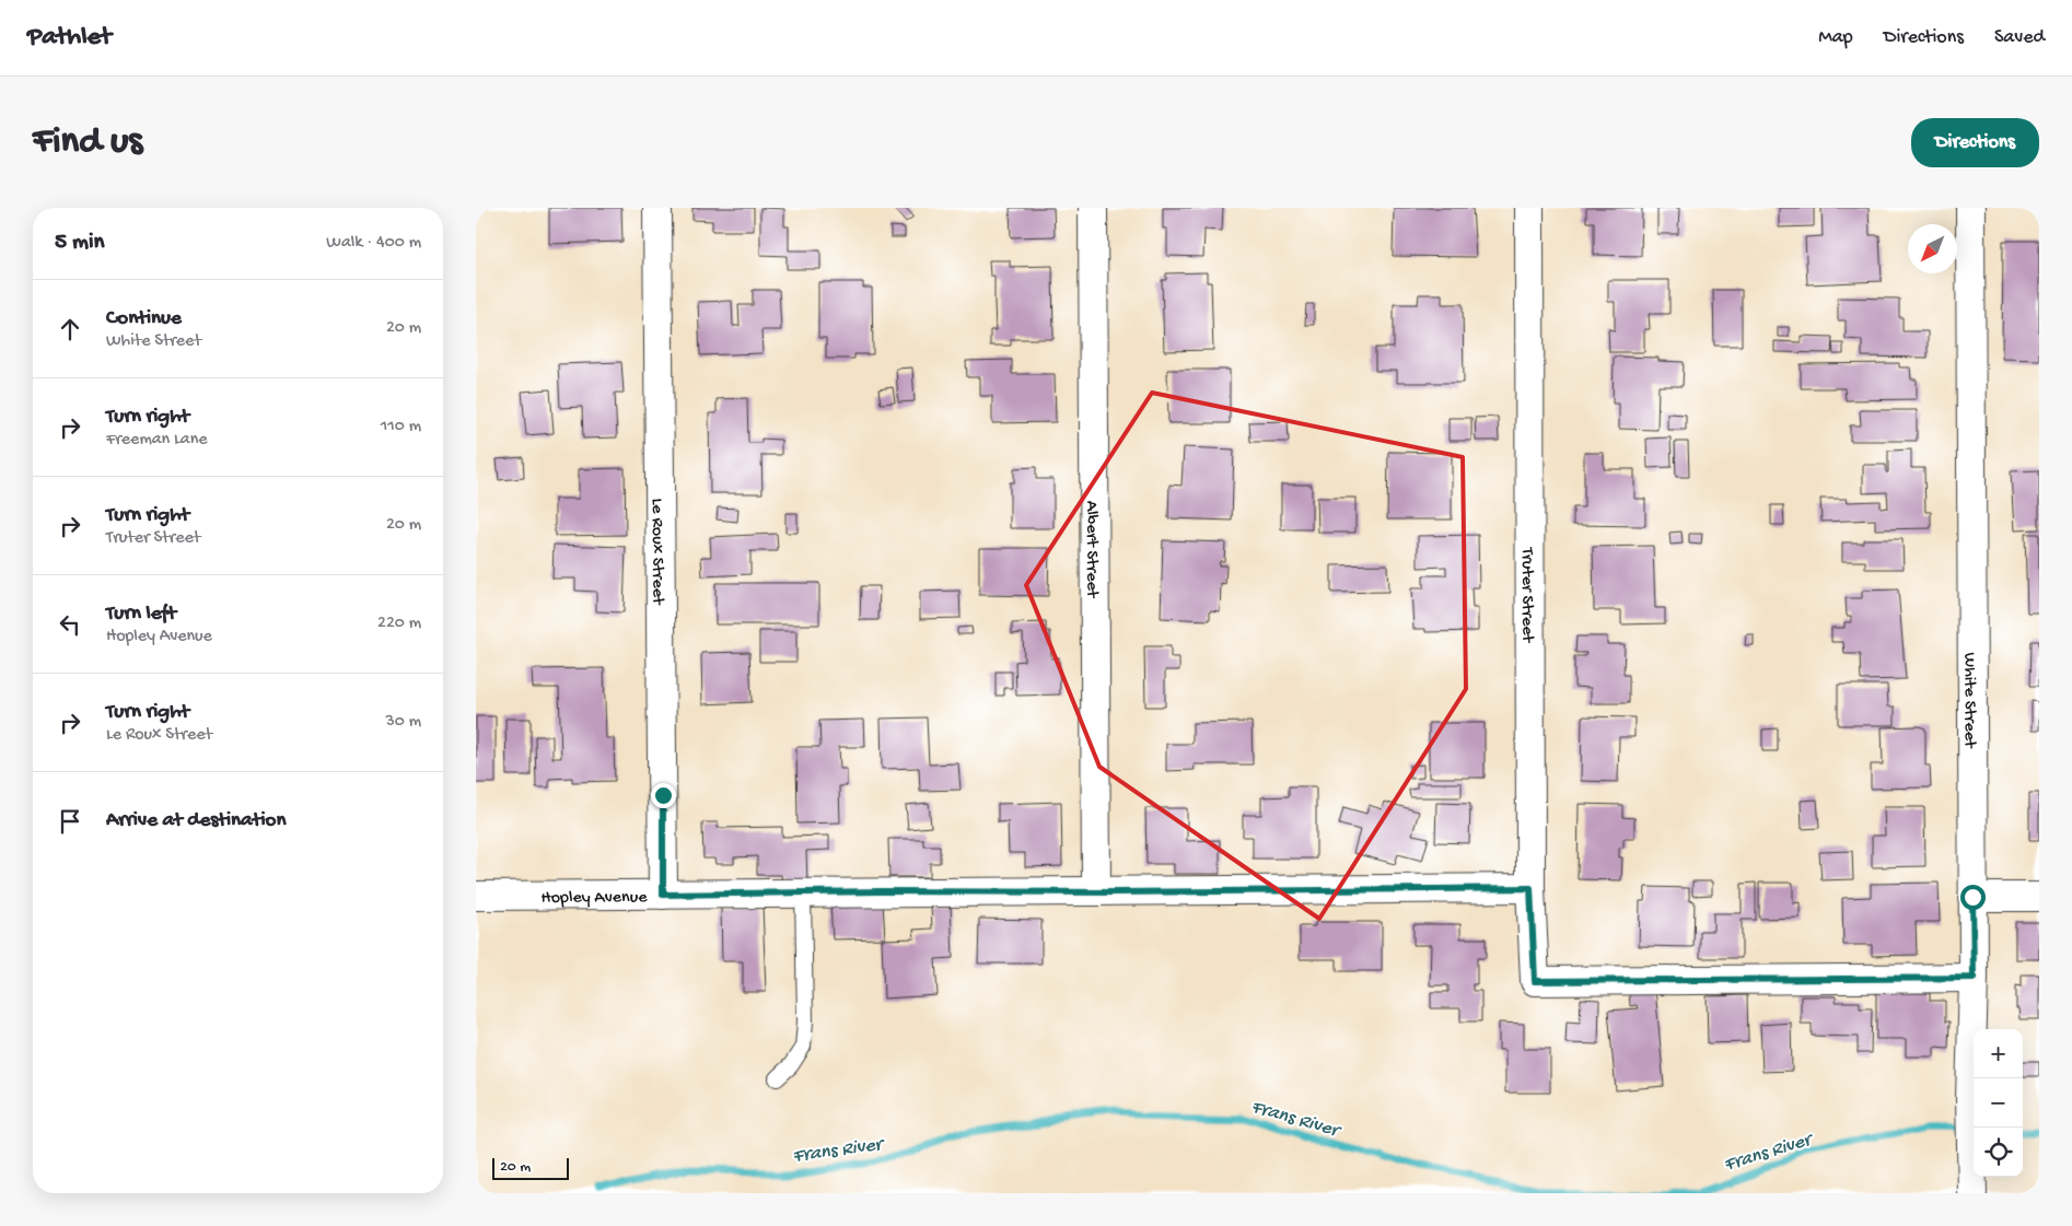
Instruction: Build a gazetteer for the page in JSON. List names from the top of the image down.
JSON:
{
  "streets": {
    "street": [
      "Albert Street",
      "Le Roux Street",
      "Truter Street",
      "White Street",
      "Hopley Avenue"
    ]
  },
  "crossings": [
    ["Albert Street", "Hopley Avenue"],
    ["Le Roux Street", "Hopley Avenue"],
    ["Truter Street", "White Street"],
    ["Truter Street", "Hopley Avenue"]
  ],
  "water": ["Frans River"],
  "scale_bar": "20 m",
  "north": "bottom left",
  "page": {
    "header": "Pathlet",
    "nav": ["Map", "Directions", "Saved"],
    "buttons": "Directions",
    "title": "Find us",
    "heading": ["5 min", "Walk · 400 m"],
    "list": [
      ["Continue", "White Street", "20 m"],
      ["Turn right", "Freeman Lane", "110 m"],
      ["Turn right", "Truter Street", "20 m"],
      ["Turn left", "Hopley Avenue", "220 m"],
      ["Turn right", "Le Roux Street", "30 m"],
      "Arrive at destination"
    ],
    "map_buttons": ["+", "−"],
    "scale": "20 m"
  }
}
